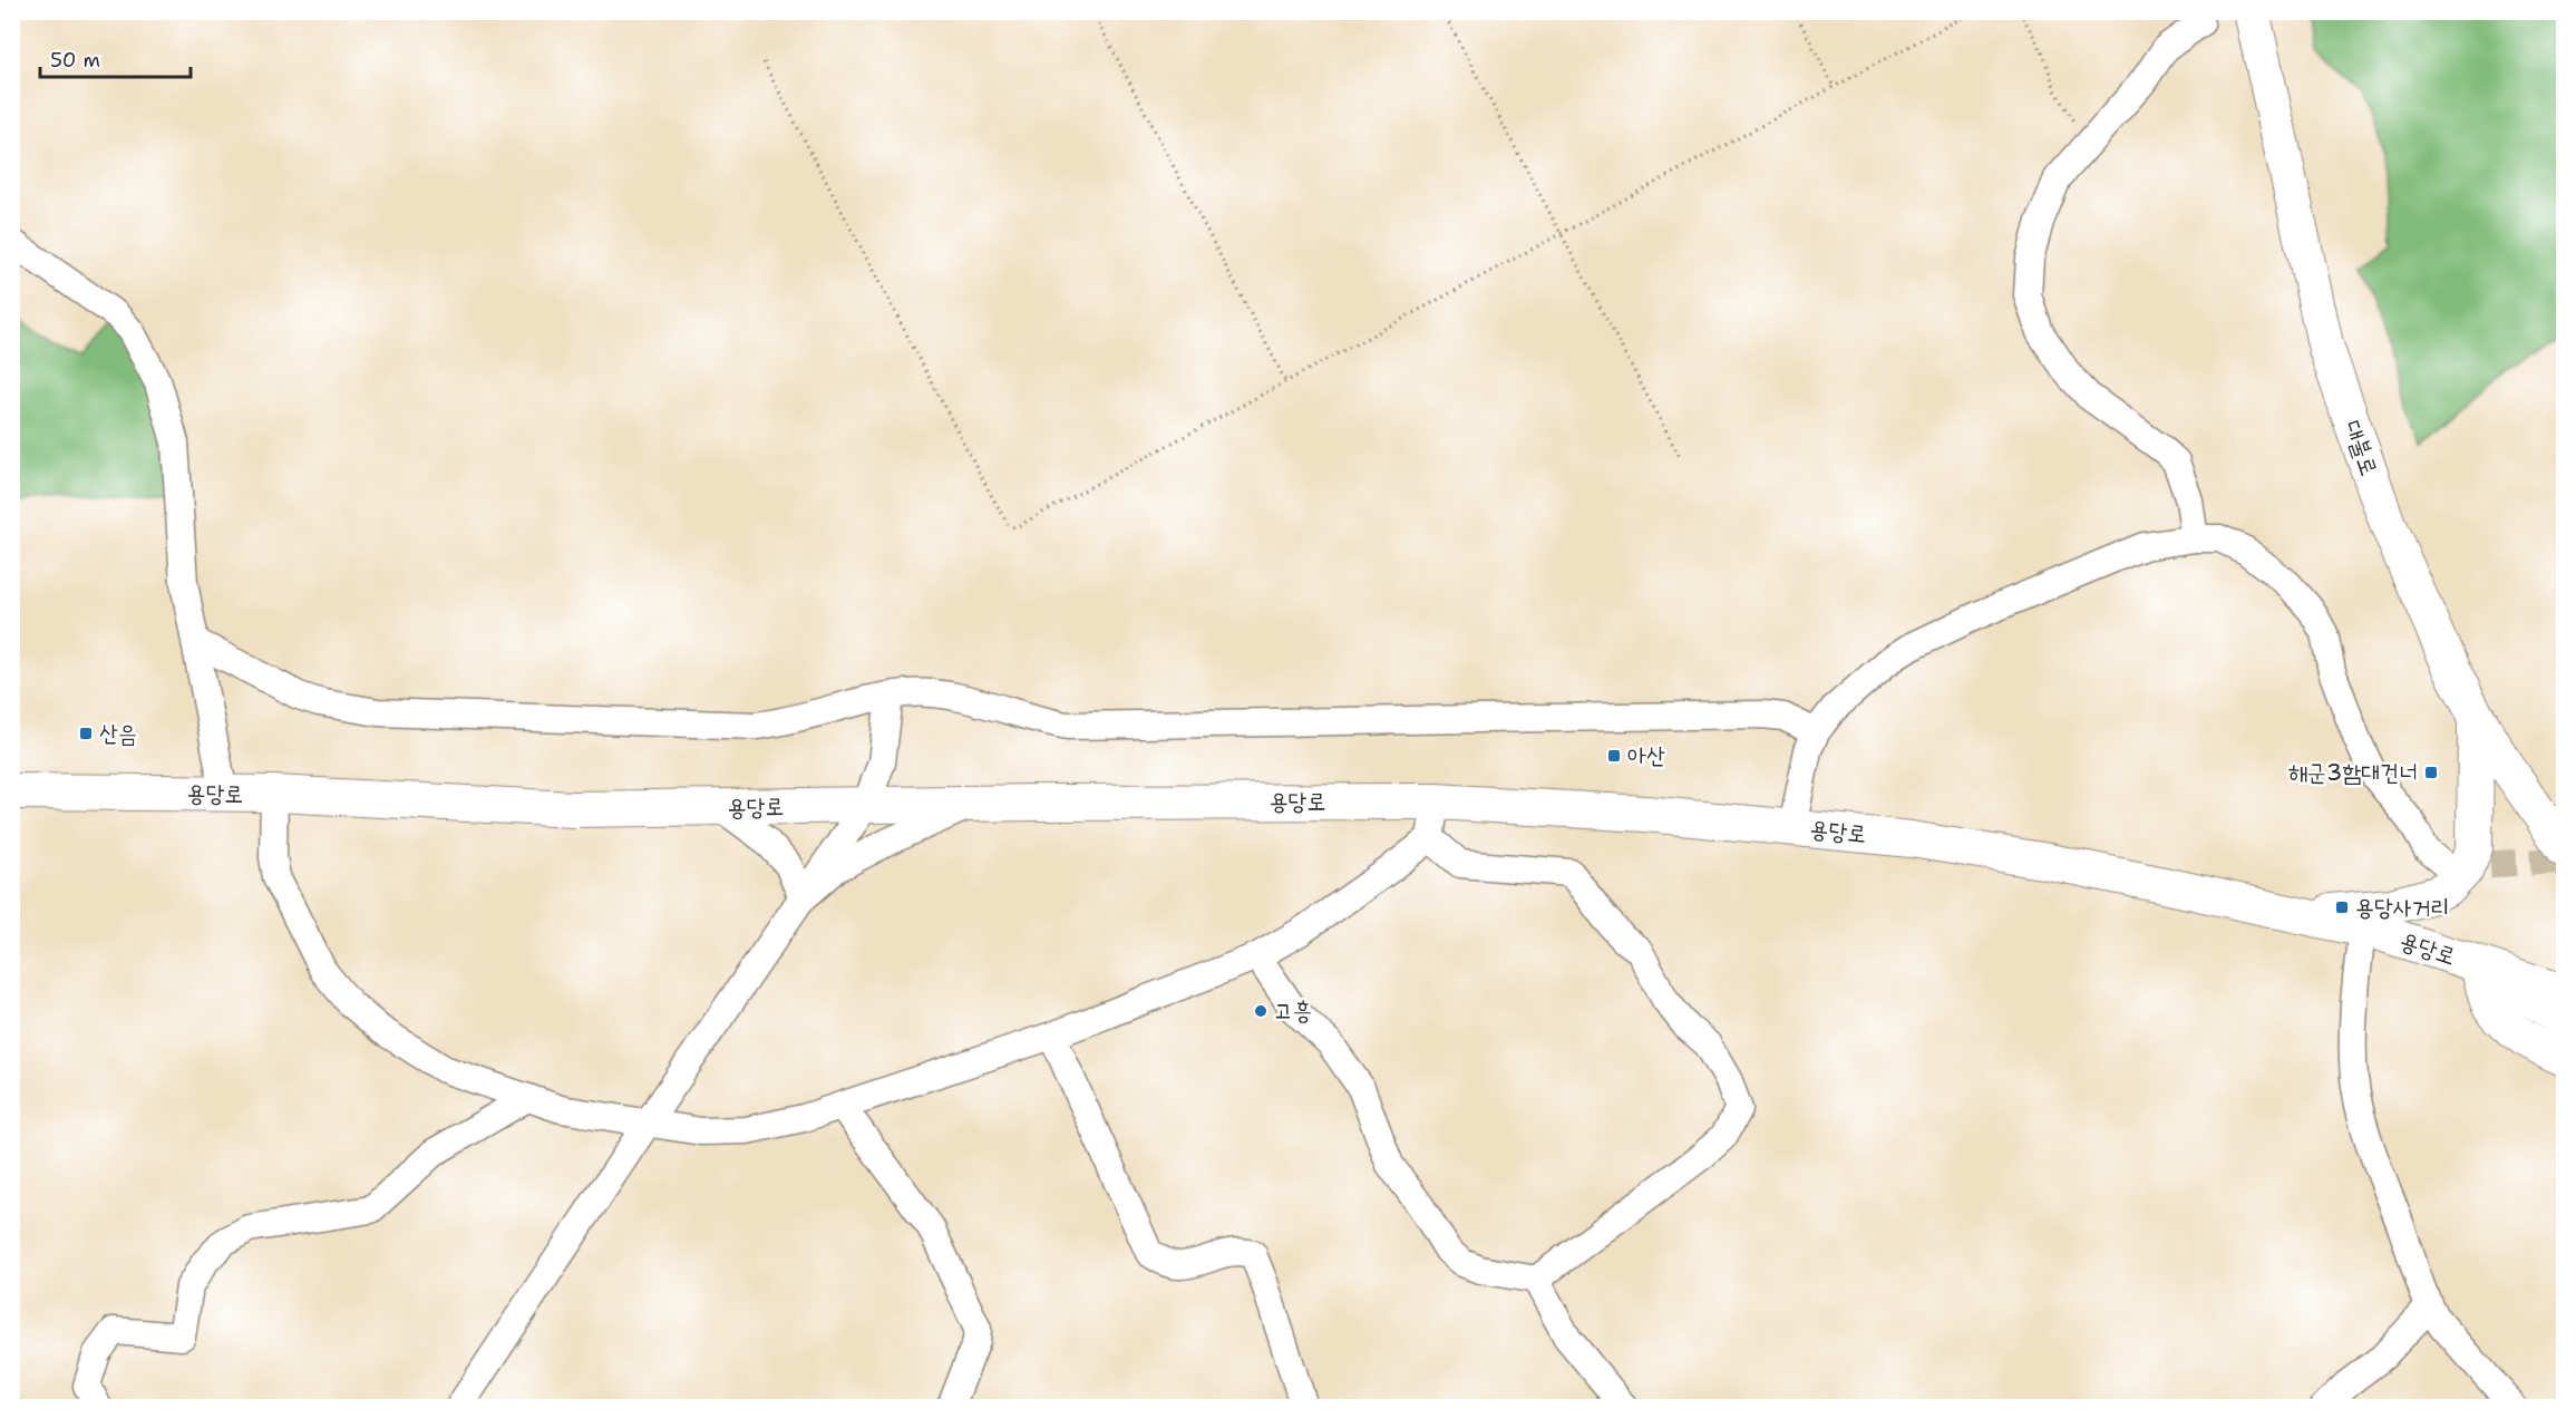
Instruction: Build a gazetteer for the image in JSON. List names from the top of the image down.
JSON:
{
  "streets": {
    "main road": ["대불로", "용당로"]
  },
  "places": {
    "transit": [
      "산음",
      "아산",
      "해군3함대건너",
      "용당사거리"
    ],
    "other": ["고흥"]
  },
  "scale_bar": "50 m"
}
